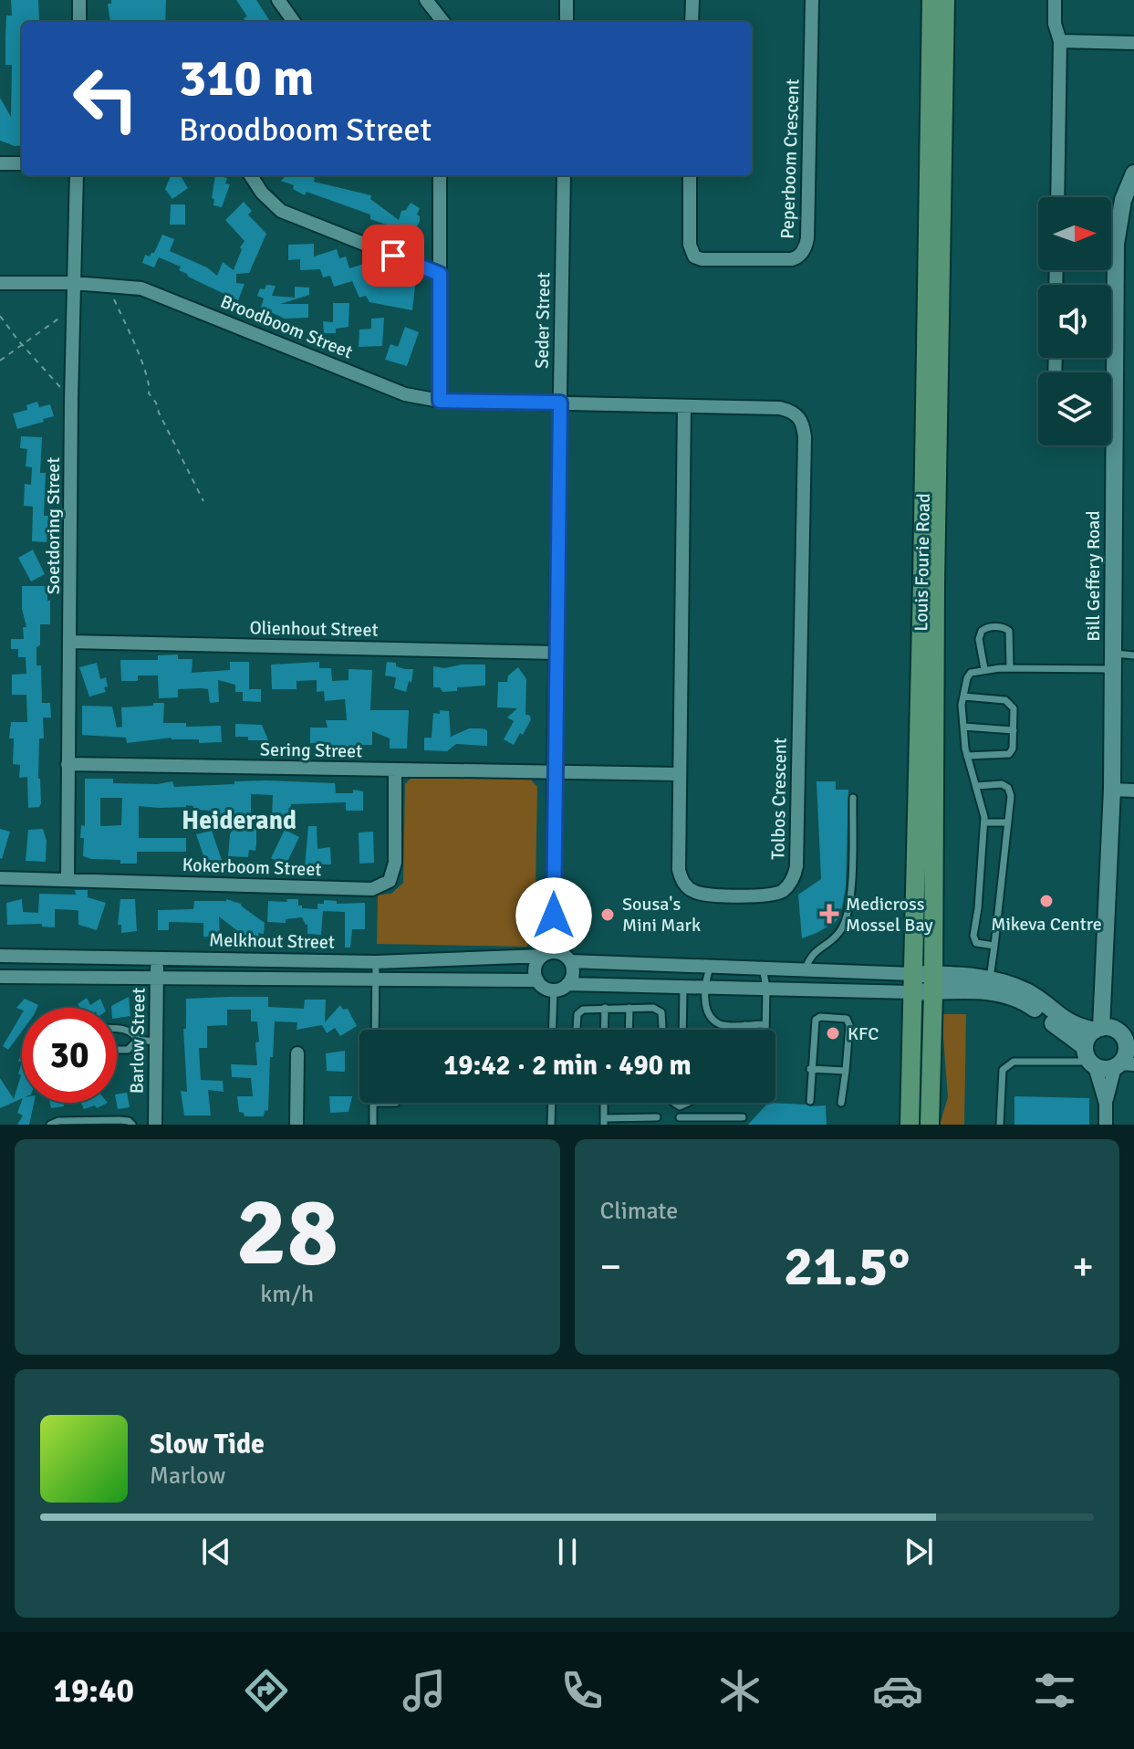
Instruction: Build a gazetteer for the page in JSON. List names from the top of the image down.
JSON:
{
  "streets": {
    "main road": ["Louis Fourie Road"],
    "street": [
      "Peperboom Crescent",
      "Seder Street",
      "Broodboom Street",
      "Soetdoring Street",
      "Bill Geffery Road",
      "Olienhout Street",
      "Sering Street",
      "Tolbos Crescent",
      "Kokerboom Street",
      "Melkhout Street",
      "Barlow Street"
    ]
  },
  "crossings": [
    ["Seder Street", "Broodboom Street"],
    ["Seder Street", "Olienhout Street"],
    ["Seder Street", "Sering Street"],
    ["Seder Street", "Tolbos Crescent"],
    ["Seder Street", "Melkhout Street"],
    ["Broodboom Street", "Soetdoring Street"],
    ["Broodboom Street", "Tolbos Crescent"],
    ["Soetdoring Street", "Olienhout Street"],
    ["Soetdoring Street", "Sering Street"],
    ["Soetdoring Street", "Kokerboom Street"],
    ["Sering Street", "Tolbos Crescent"],
    ["Sering Street", "Kokerboom Street"],
    ["Melkhout Street", "Barlow Street"]
  ],
  "districts": ["Heiderand"],
  "places": {
    "other": ["Mikeva Centre", "Sousa's Mini Mark", "KFC"],
    "health": ["Medicross Mossel Bay"]
  },
  "north": "right",
  "page": {
    "turn": ["310 m", "Broodboom Street"],
    "limit": "30",
    "trip": "19:42 · 2 min · 490 m",
    "tile": [
      ["28", "km/h"],
      "Climate"
    ],
    "heat": ["−", "21.5°", "+"],
    "song": ["Slow Tide", "Marlow"],
    "tabs": "19:40"
  }
}
